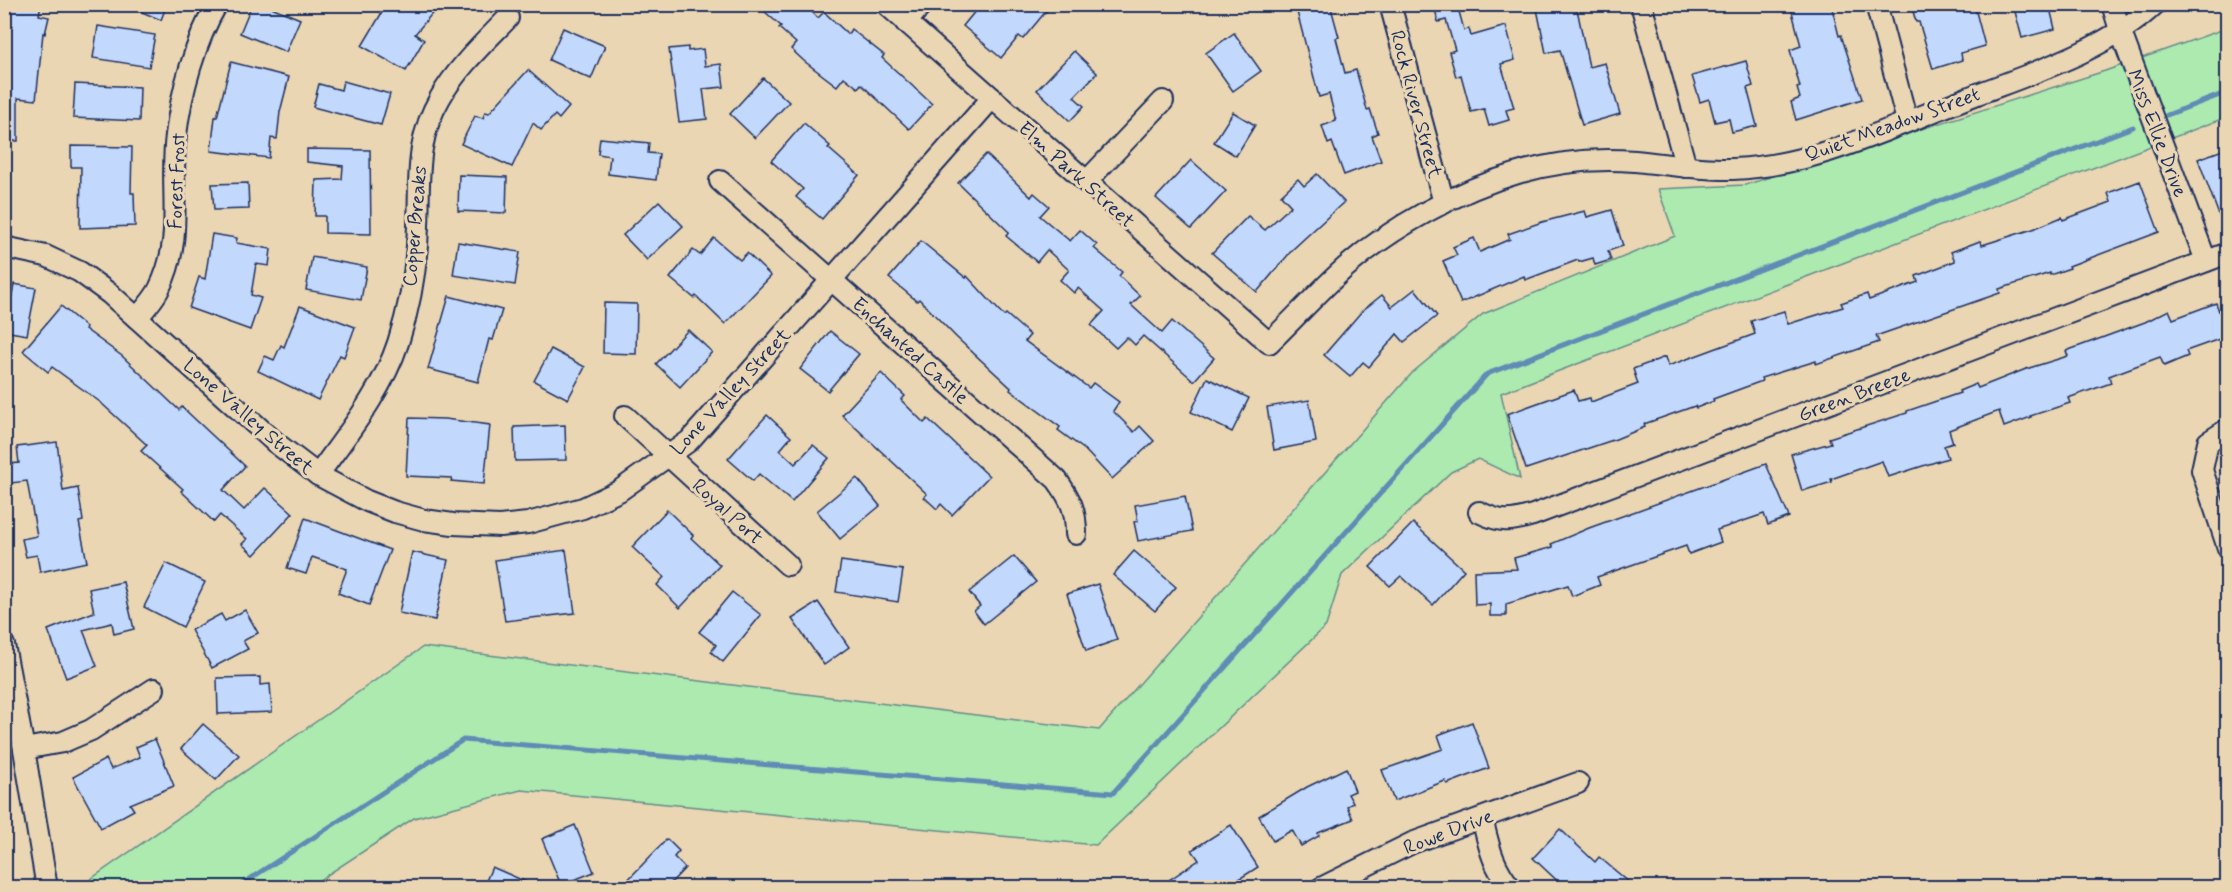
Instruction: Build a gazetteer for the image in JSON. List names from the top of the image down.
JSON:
{
  "streets": {
    "street": [
      "Rock River Street",
      "Quiet Meadow Street",
      "Miss Ellie Drive",
      "Elm Park Street",
      "Forest Frost",
      "Copper Breaks",
      "Enchanted Castle",
      "Lone Valley Street",
      "Green Breeze",
      "Royal Port",
      "Rowe Drive"
    ]
  },
  "crossings": [
    ["Rock River Street", "Quiet Meadow Street"],
    ["Quiet Meadow Street", "Miss Ellie Drive"],
    ["Quiet Meadow Street", "Elm Park Street"],
    ["Miss Ellie Drive", "Green Breeze"],
    ["Elm Park Street", "Lone Valley Street"],
    ["Forest Frost", "Lone Valley Street"],
    ["Copper Breaks", "Lone Valley Street"],
    ["Enchanted Castle", "Lone Valley Street"],
    ["Lone Valley Street", "Royal Port"]
  ]
}
